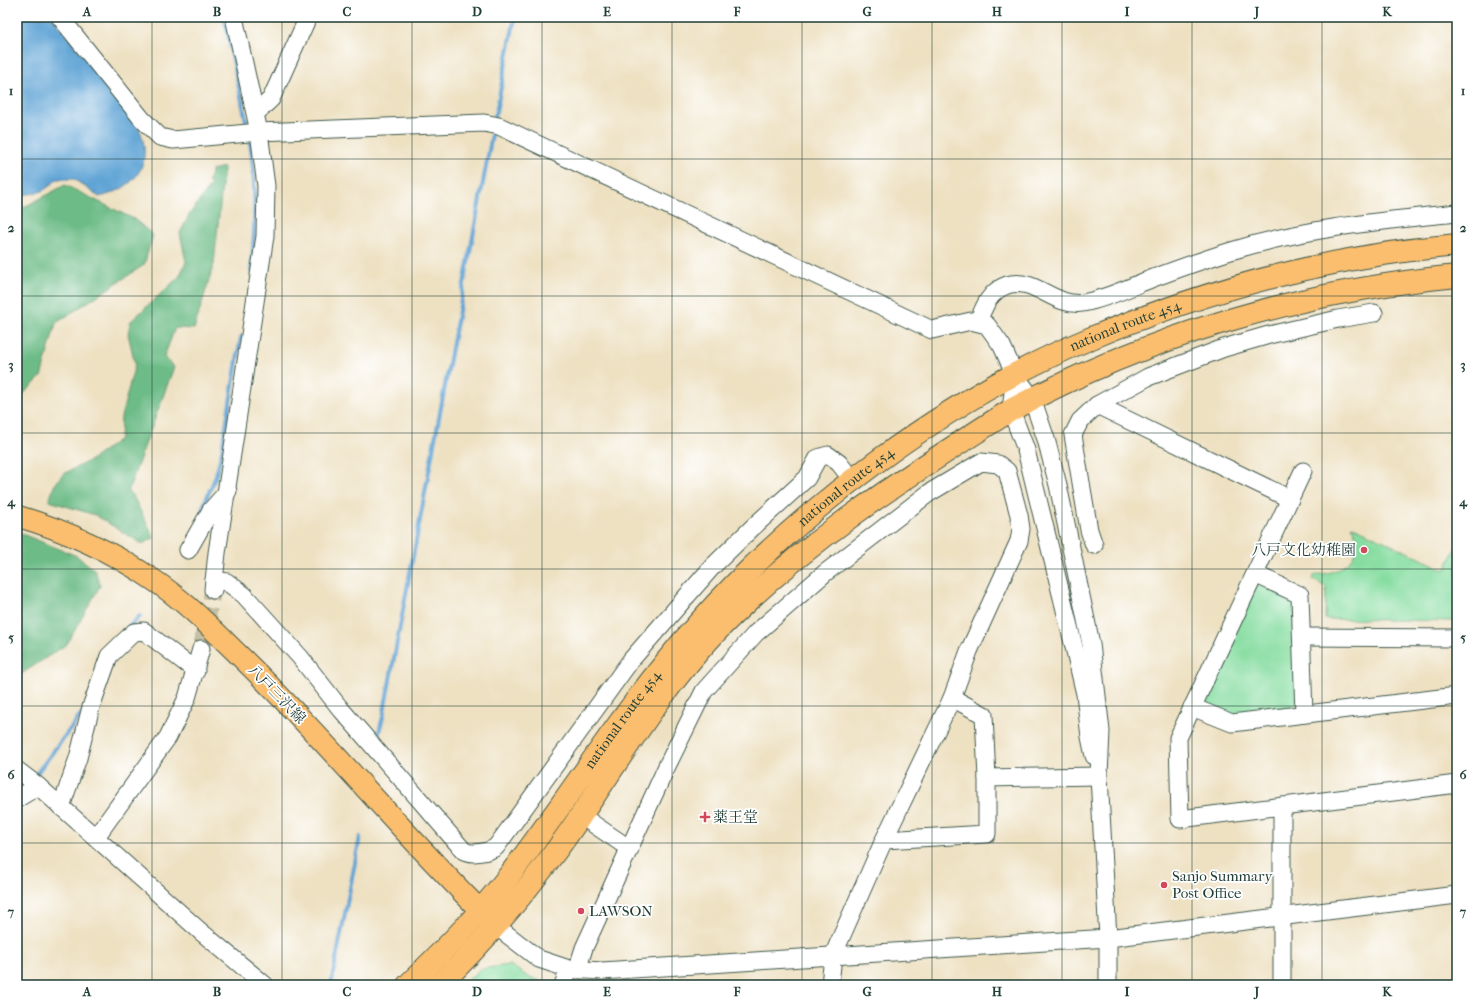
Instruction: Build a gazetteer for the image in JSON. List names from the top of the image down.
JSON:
{
  "streets": {
    "highway": ["national route 454"],
    "main road": ["八戸三沢線"]
  },
  "crossings": [
    ["national route 454", "八戸三沢線"]
  ],
  "places": {
    "other": ["八戸文化幼稚園", "Sanjo Summary Post Office", "LAWSON"],
    "health": ["薬王堂"]
  },
  "grid": {
    "columns": [
      "A",
      "B",
      "C",
      "D",
      "E",
      "F",
      "G",
      "H",
      "I",
      "J",
      "K"
    ],
    "rows": [
      "1",
      "2",
      "3",
      "4",
      "5",
      "6",
      "7"
    ]
  }
}
